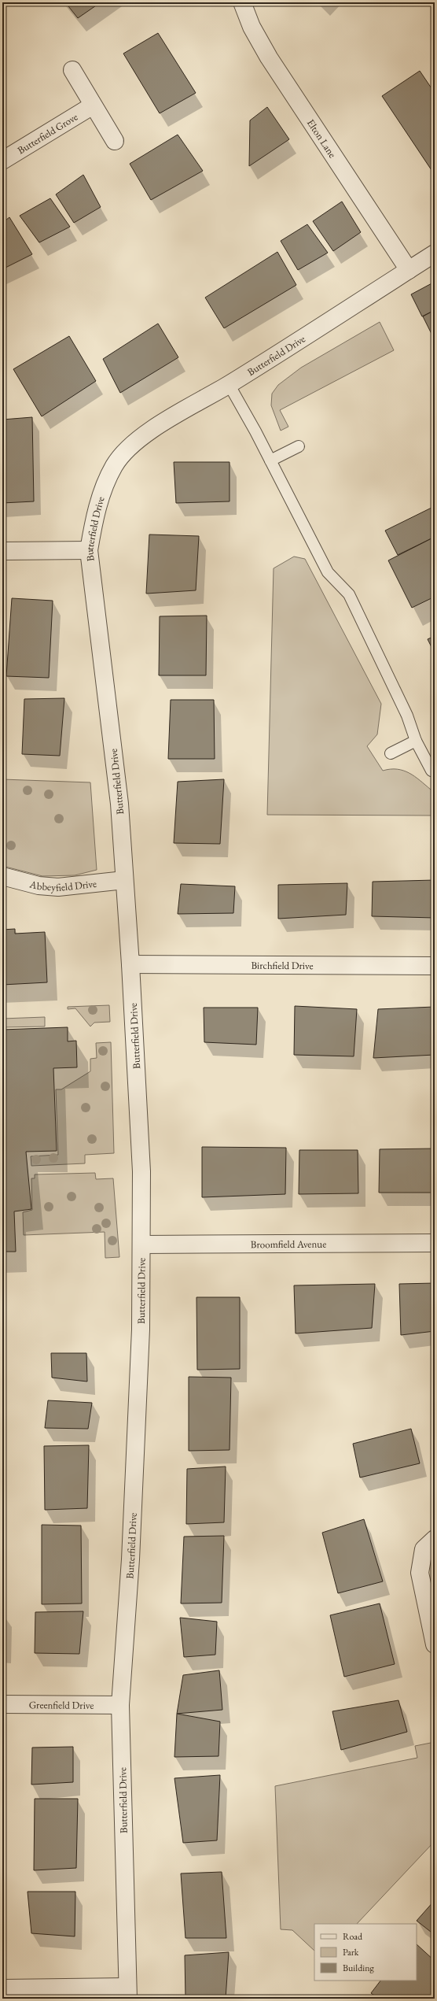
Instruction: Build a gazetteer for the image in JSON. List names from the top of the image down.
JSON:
{
  "streets": {
    "street": [
      "Butterfield Grove",
      "Elton Lane",
      "Butterfield Drive",
      "Abbeyfield Drive",
      "Birchfield Drive",
      "Broomfield Avenue",
      "Greenfield Drive"
    ]
  },
  "crossings": [
    ["Elton Lane", "Butterfield Drive"],
    ["Butterfield Drive", "Abbeyfield Drive"],
    ["Butterfield Drive", "Birchfield Drive"],
    ["Butterfield Drive", "Broomfield Avenue"],
    ["Butterfield Drive", "Greenfield Drive"]
  ],
  "legend": ["Road", "Park", "Building"]
}
